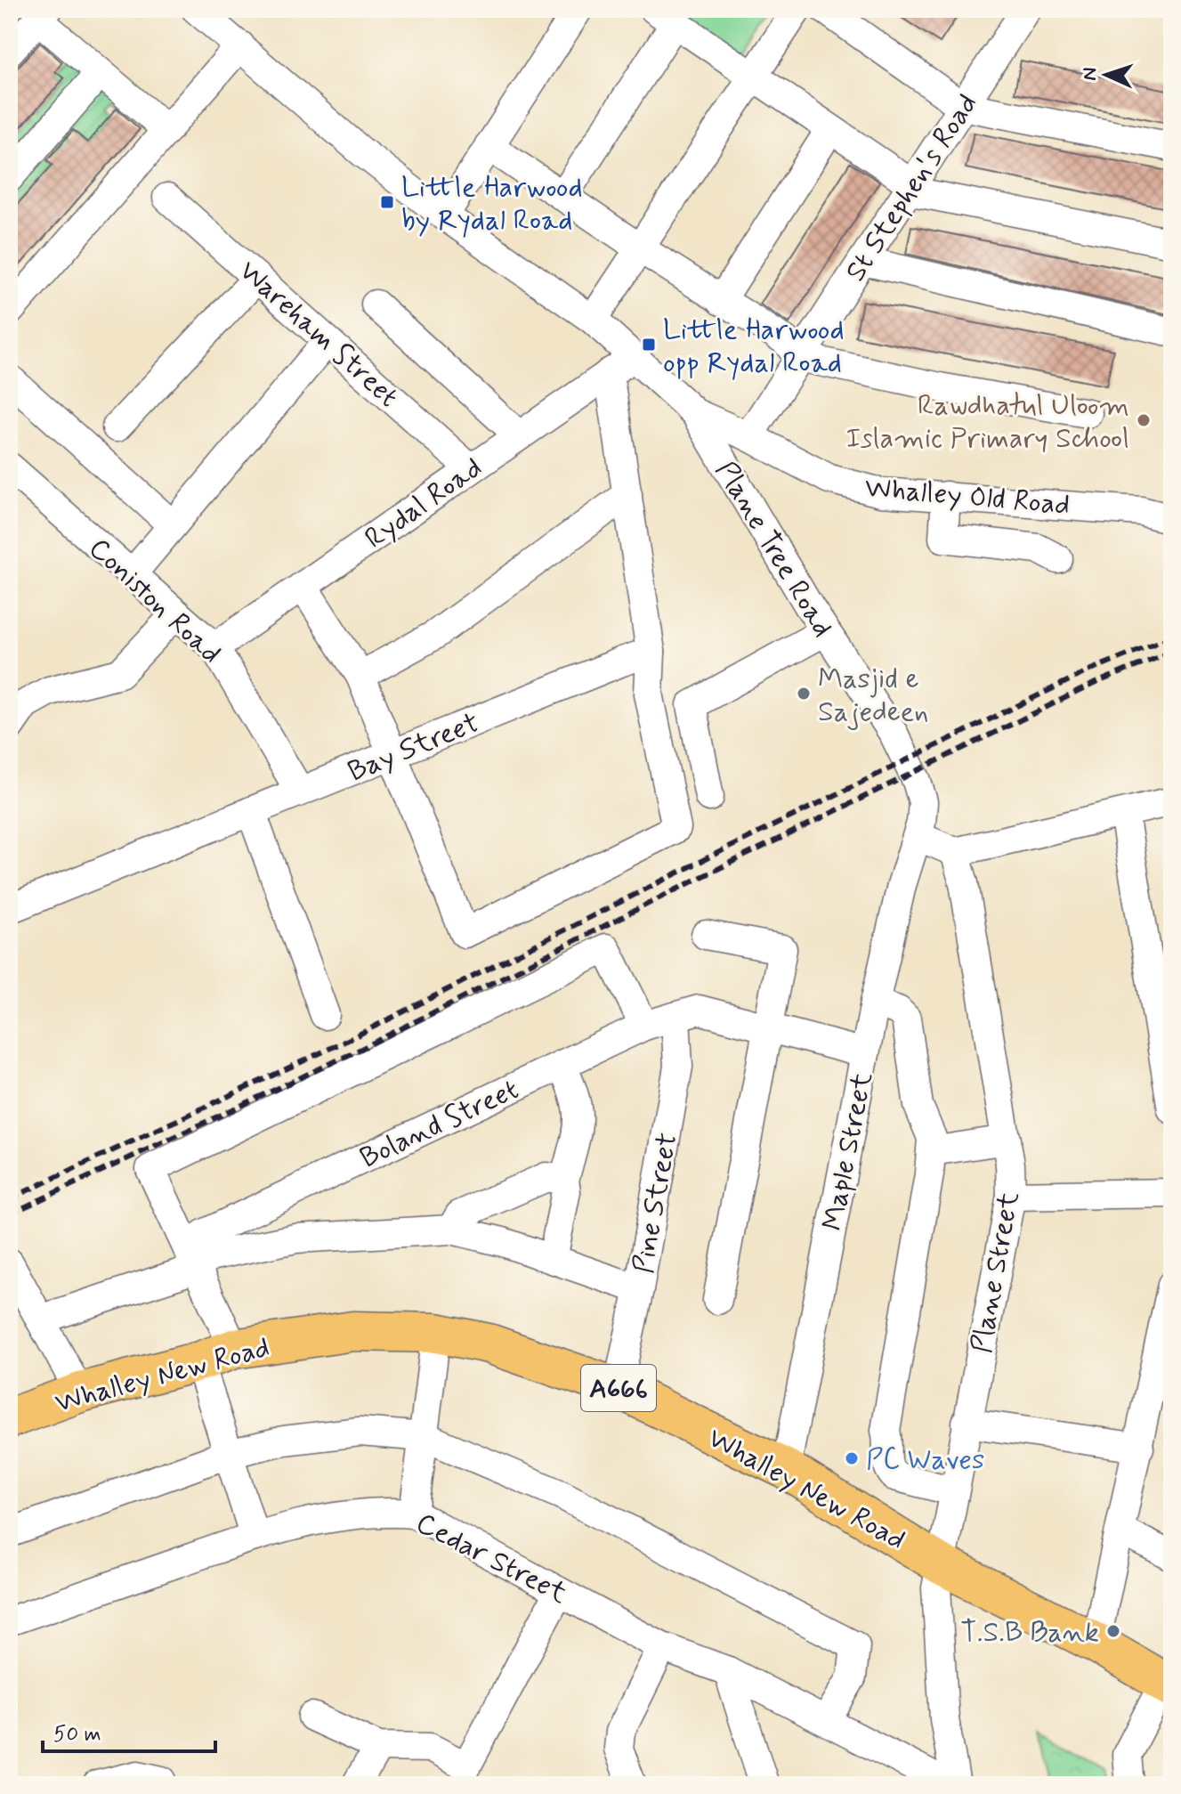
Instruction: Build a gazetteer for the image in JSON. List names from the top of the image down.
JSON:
{
  "streets": {
    "highway": ["Whalley New Road", "A666"],
    "street": [
      "St Stephen's Road",
      "Wareham Street",
      "Whalley Old Road",
      "Rydal Road",
      "Plane Tree Road",
      "Coniston Road",
      "Bay Street",
      "Boland Street",
      "Maple Street",
      "Pine Street",
      "Plane Street",
      "Cedar Street"
    ]
  },
  "crossings": [
    ["St Stephen's Road", "Whalley Old Road"],
    ["Wareham Street", "Rydal Road"],
    ["Whalley Old Road", "Rydal Road"],
    ["Whalley Old Road", "Plane Tree Road"],
    ["Rydal Road", "Coniston Road"],
    ["Plane Tree Road", "Maple Street"],
    ["Coniston Road", "Bay Street"],
    ["Boland Street", "Maple Street"],
    ["Boland Street", "Pine Street"],
    ["Maple Street", "Whalley New Road"],
    ["Pine Street", "Whalley New Road"],
    ["Plane Street", "Whalley New Road"]
  ],
  "places": {
    "transit": ["Little Harwood by Rydal Road", "Little Harwood opp Rydal Road"],
    "other": [
      "Rawdhatul Uloom Islamic Primary School",
      "Masjid e Sajedeen",
      "PC Waves",
      "T.S.B Bank"
    ]
  },
  "scale_bar": "50 m",
  "north": "left"
}
